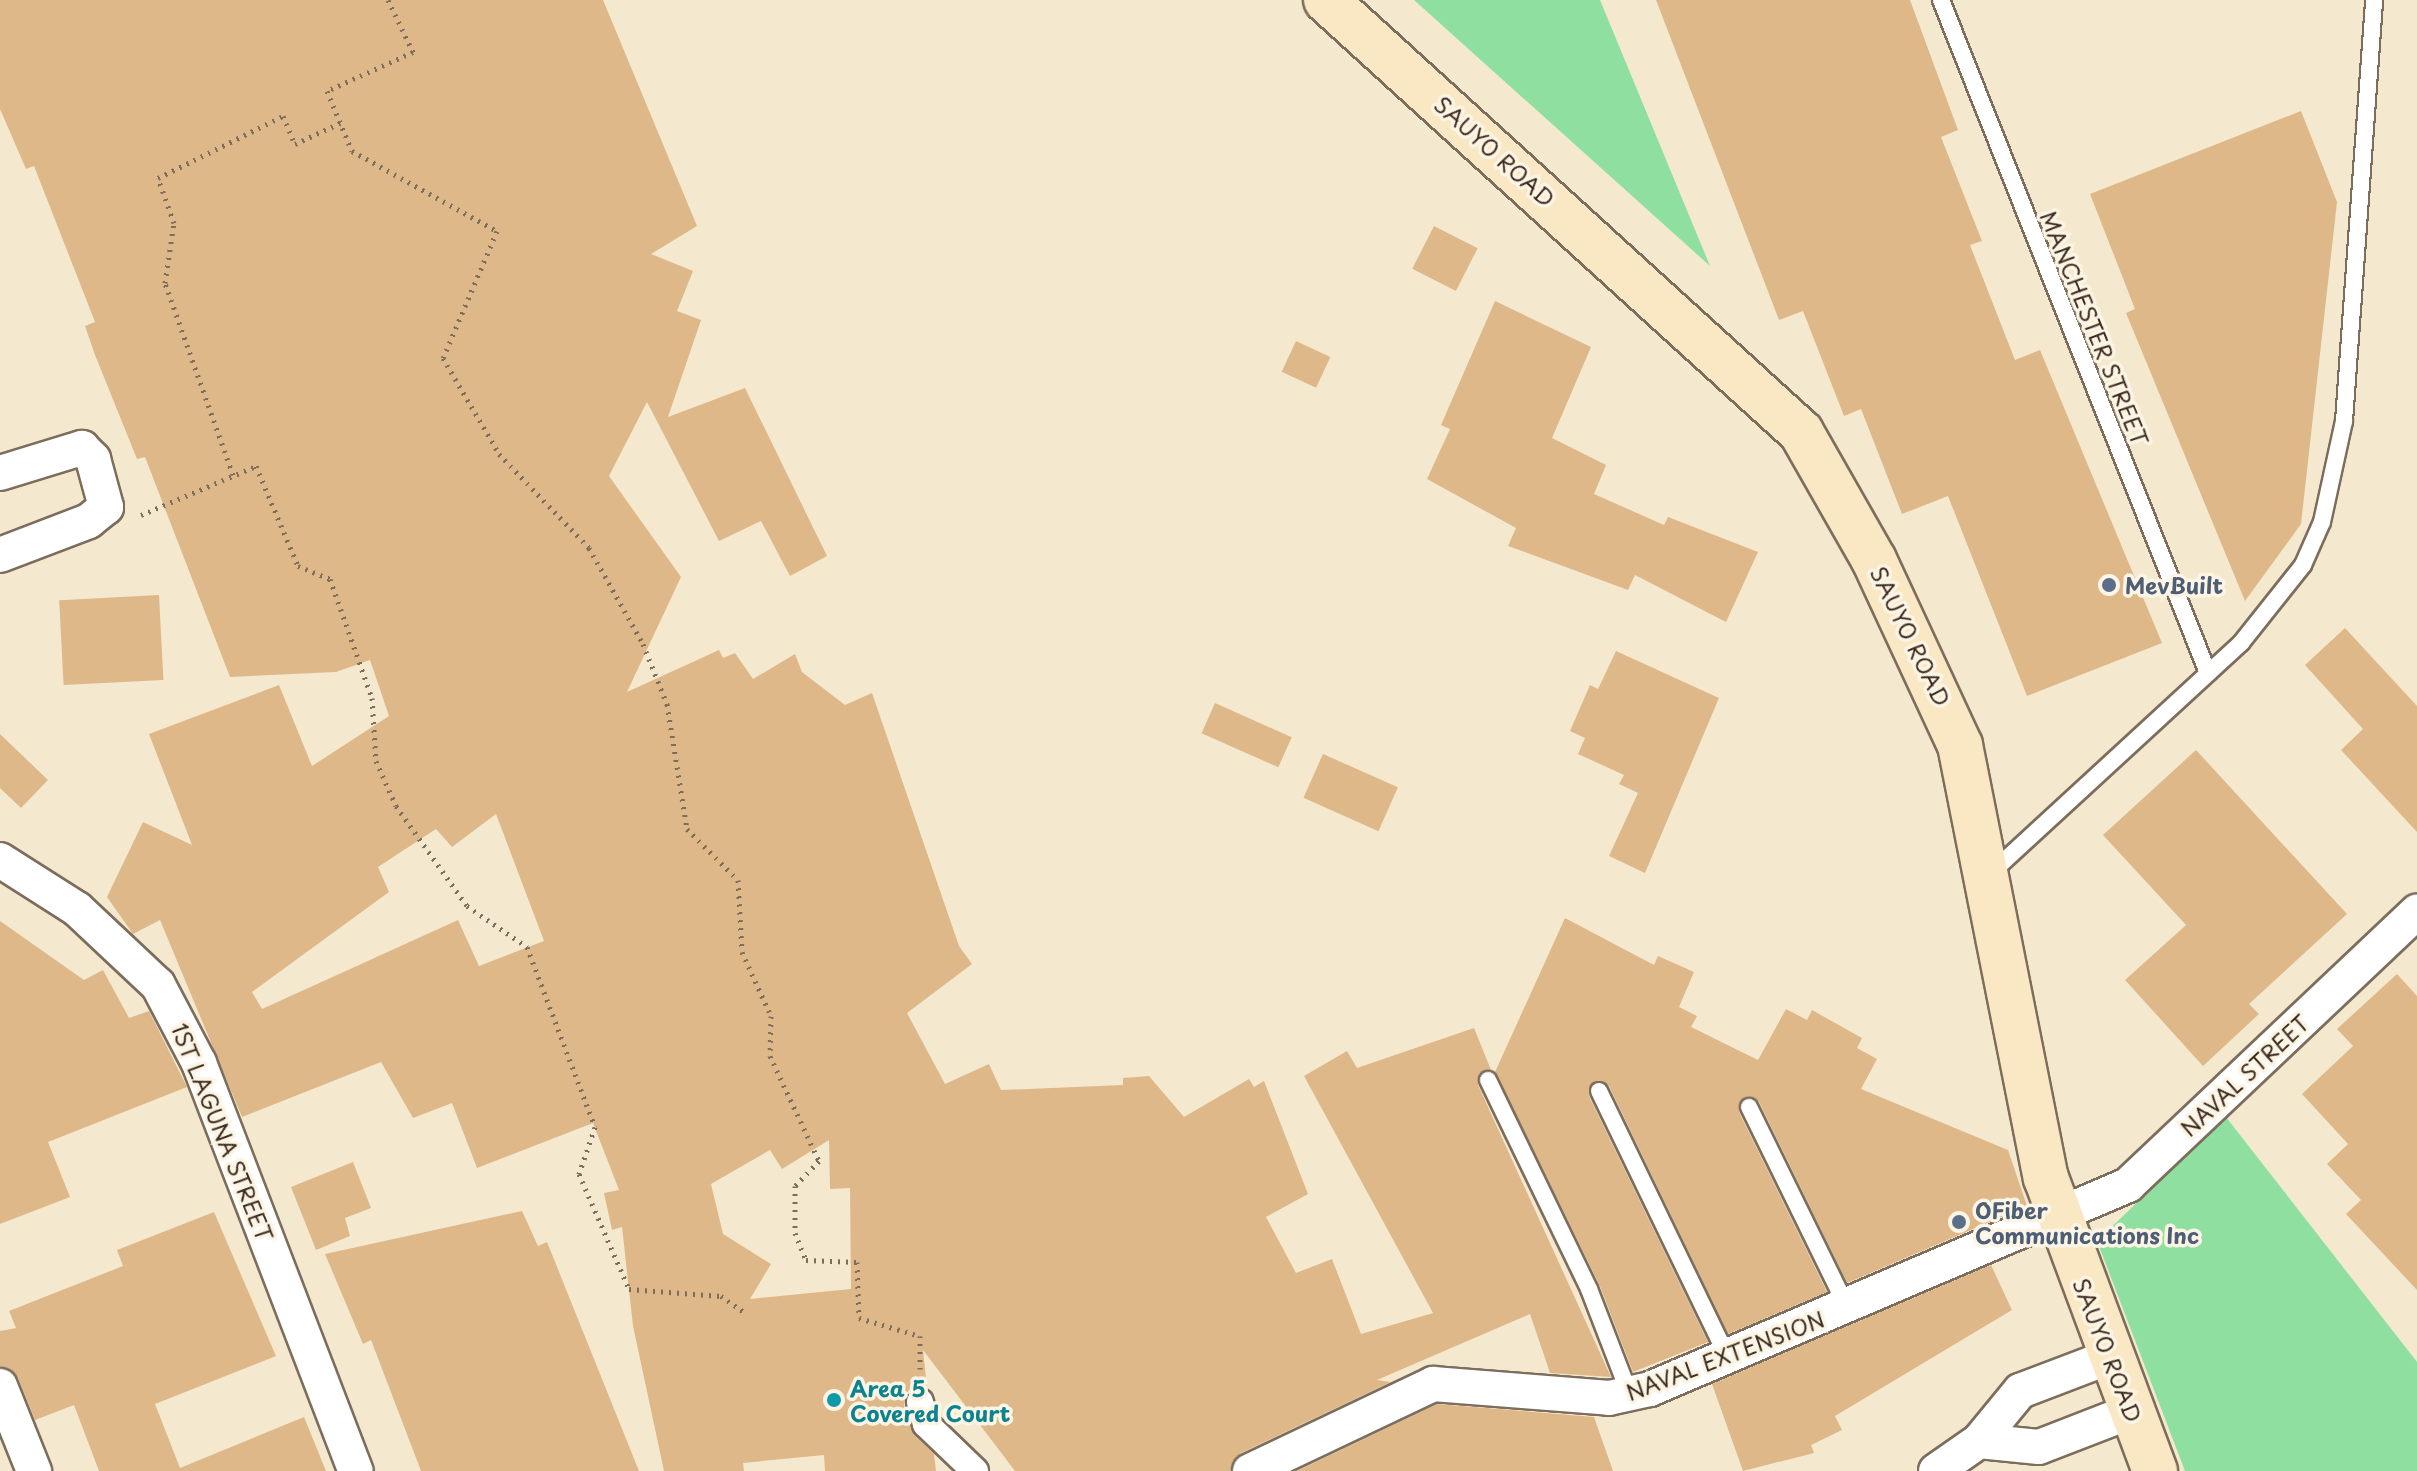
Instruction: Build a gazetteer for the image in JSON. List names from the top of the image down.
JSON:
{
  "streets": {
    "main road": ["SAUYO ROAD"],
    "street": ["NAVAL STREET", "1ST LAGUNA STREET", "NAVAL EXTENSION"],
    "lane": ["MANCHESTER STREET"]
  },
  "crossings": [
    ["SAUYO ROAD", "NAVAL STREET"],
    ["SAUYO ROAD", "NAVAL EXTENSION"],
    ["NAVAL STREET", "NAVAL EXTENSION"]
  ],
  "places": ["MevBuilt", "OFiber Communications Inc", "Area 5 Covered Court"]
}
